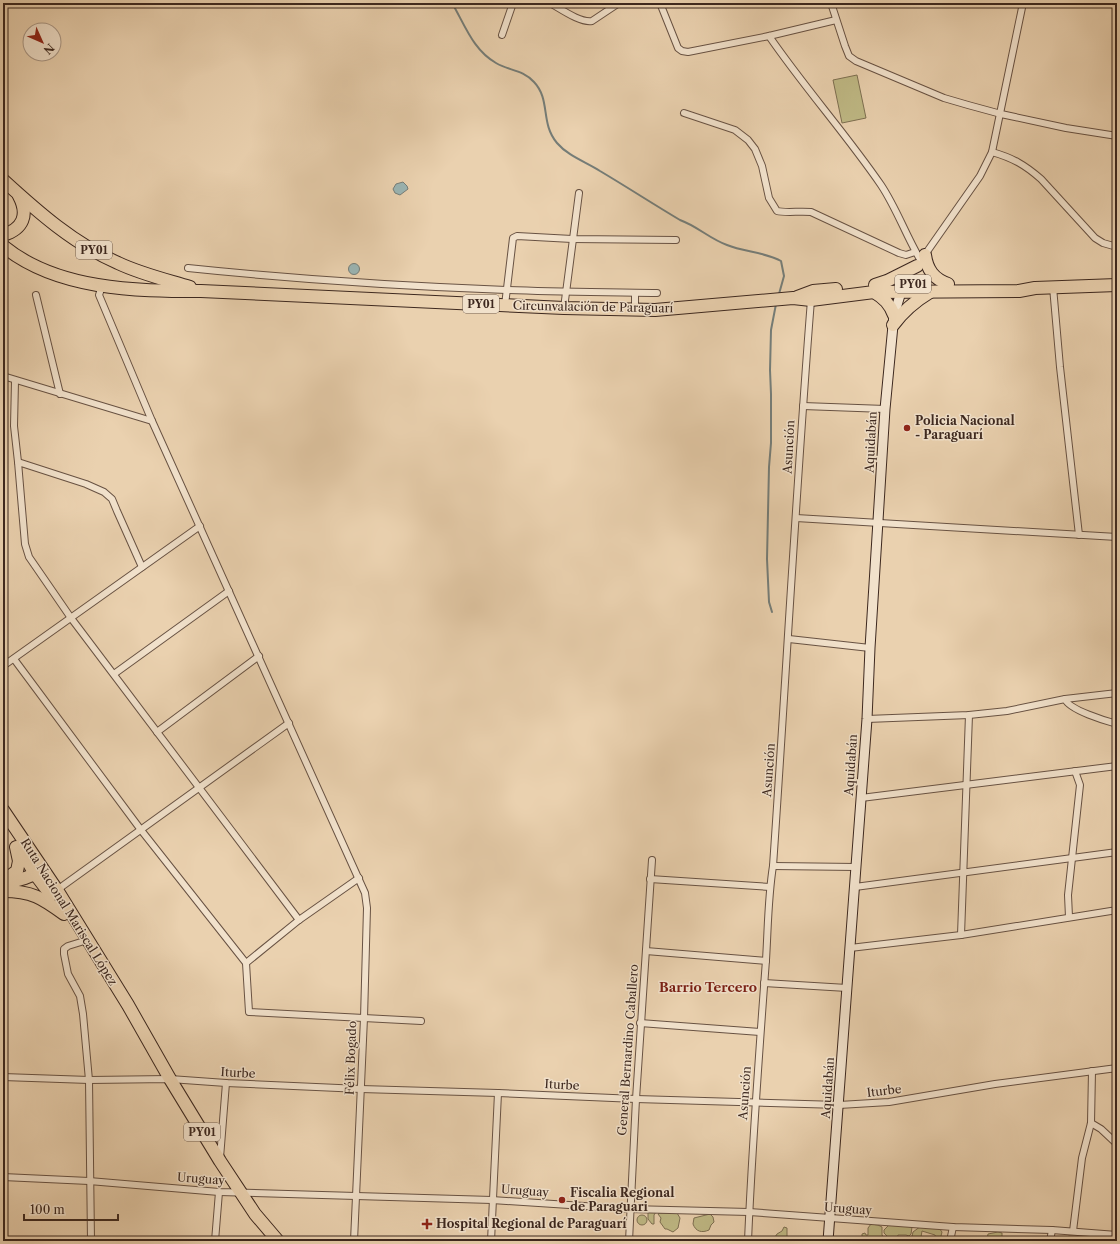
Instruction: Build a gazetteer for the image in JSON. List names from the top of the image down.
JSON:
{
  "streets": {
    "highway": ["PY01", "Circunvalación de Paraguarí", "Ruta Nacional Mariscal López"],
    "street": [
      "Aquidabán",
      "Asunción",
      "General Bernardino Caballero",
      "Félix Bogado",
      "Iturbe",
      "Uruguay"
    ]
  },
  "crossings": [
    ["Circunvalación de Paraguarí", "Aquidabán"],
    ["Circunvalación de Paraguarí", "Asunción"],
    ["Circunvalación de Paraguarí", "Félix Bogado"],
    ["Aquidabán", "Iturbe"],
    ["Aquidabán", "Uruguay"],
    ["Asunción", "Iturbe"],
    ["Asunción", "Uruguay"],
    ["Ruta Nacional Mariscal López", "Iturbe"],
    ["Ruta Nacional Mariscal López", "Uruguay"],
    ["General Bernardino Caballero", "Iturbe"],
    ["General Bernardino Caballero", "Uruguay"],
    ["Félix Bogado", "Iturbe"],
    ["Félix Bogado", "Uruguay"]
  ],
  "districts": ["Barrio Tercero"],
  "places": {
    "other": ["Policia Nacional - Paraguarí", "Fiscalia Regional de Paraguari"],
    "health": ["Hospital Regional de Paraguarí"]
  },
  "scale_bar": "100 m",
  "north": "bottom right"
}
